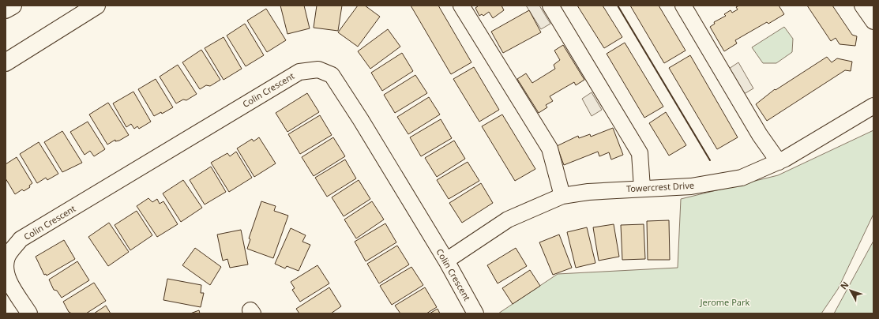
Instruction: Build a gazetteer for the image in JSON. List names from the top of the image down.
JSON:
{
  "streets": {
    "street": ["Colin Crescent", "Towercrest Drive"]
  },
  "crossings": [
    ["Colin Crescent", "Towercrest Drive"]
  ],
  "parks": ["Jerome Park"],
  "north": "top left"
}
